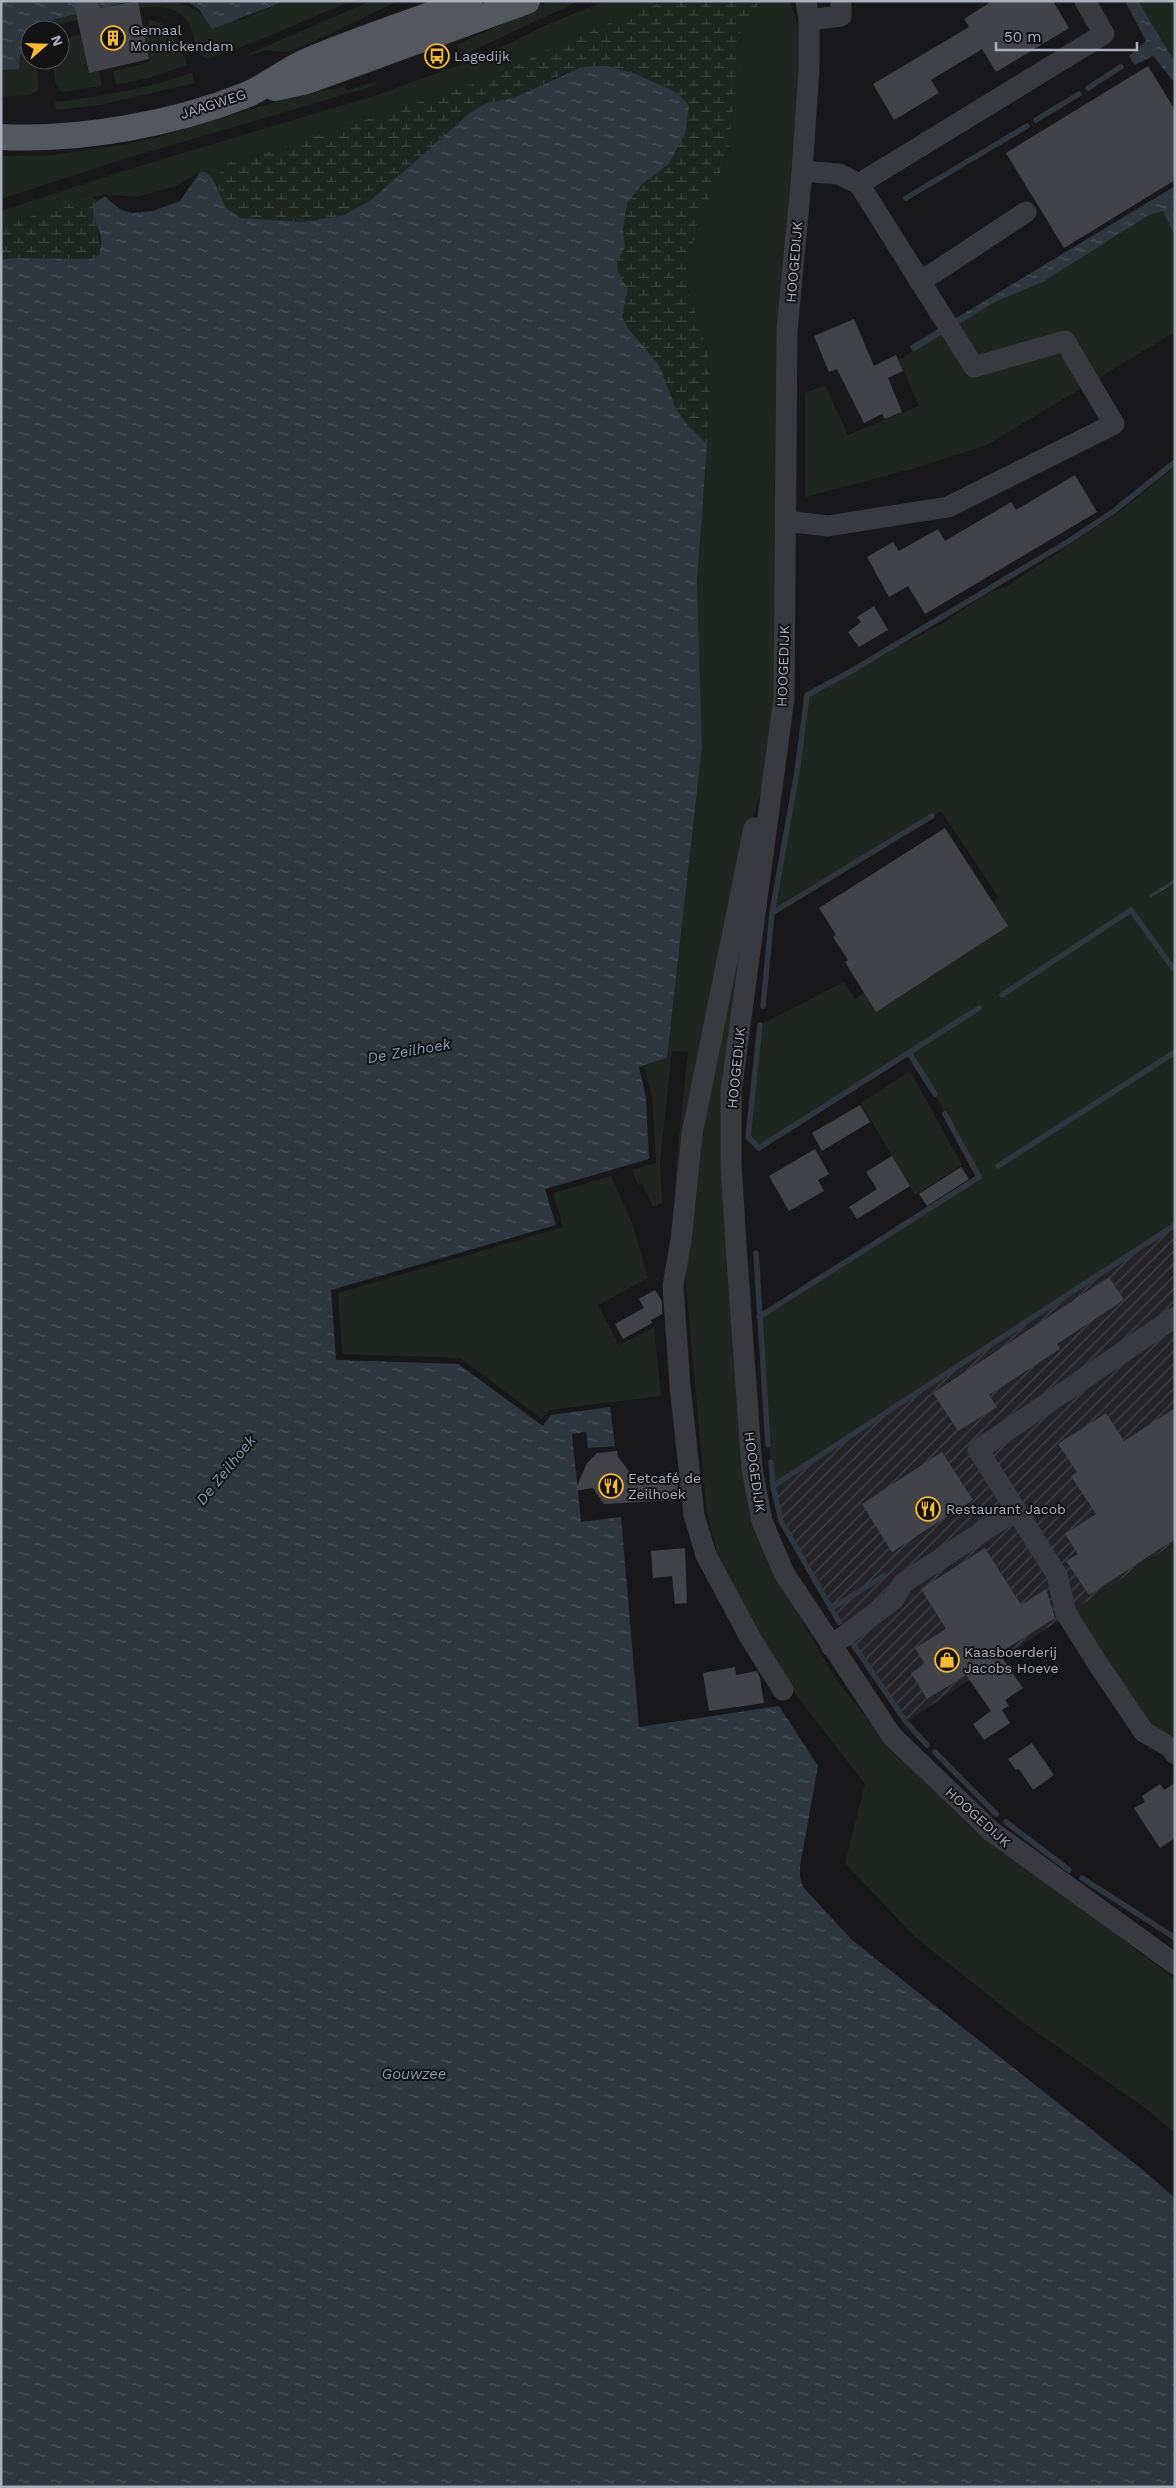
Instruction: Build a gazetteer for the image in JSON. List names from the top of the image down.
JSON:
{
  "streets": {
    "main road": ["JAAGWEG"],
    "street": ["HOOGEDIJK"]
  },
  "water": ["De Zeilhoek", "Gouwzee"],
  "places": {
    "building": ["Gemaal Monnickendam"],
    "bus stop": ["Lagedijk"],
    "restaurant": ["Eetcafé de Zeilhoek", "Restaurant Jacob"],
    "shop": ["Kaasboerderij Jacobs Hoeve"]
  },
  "scale_bar": "50 m",
  "north": "right"
}
